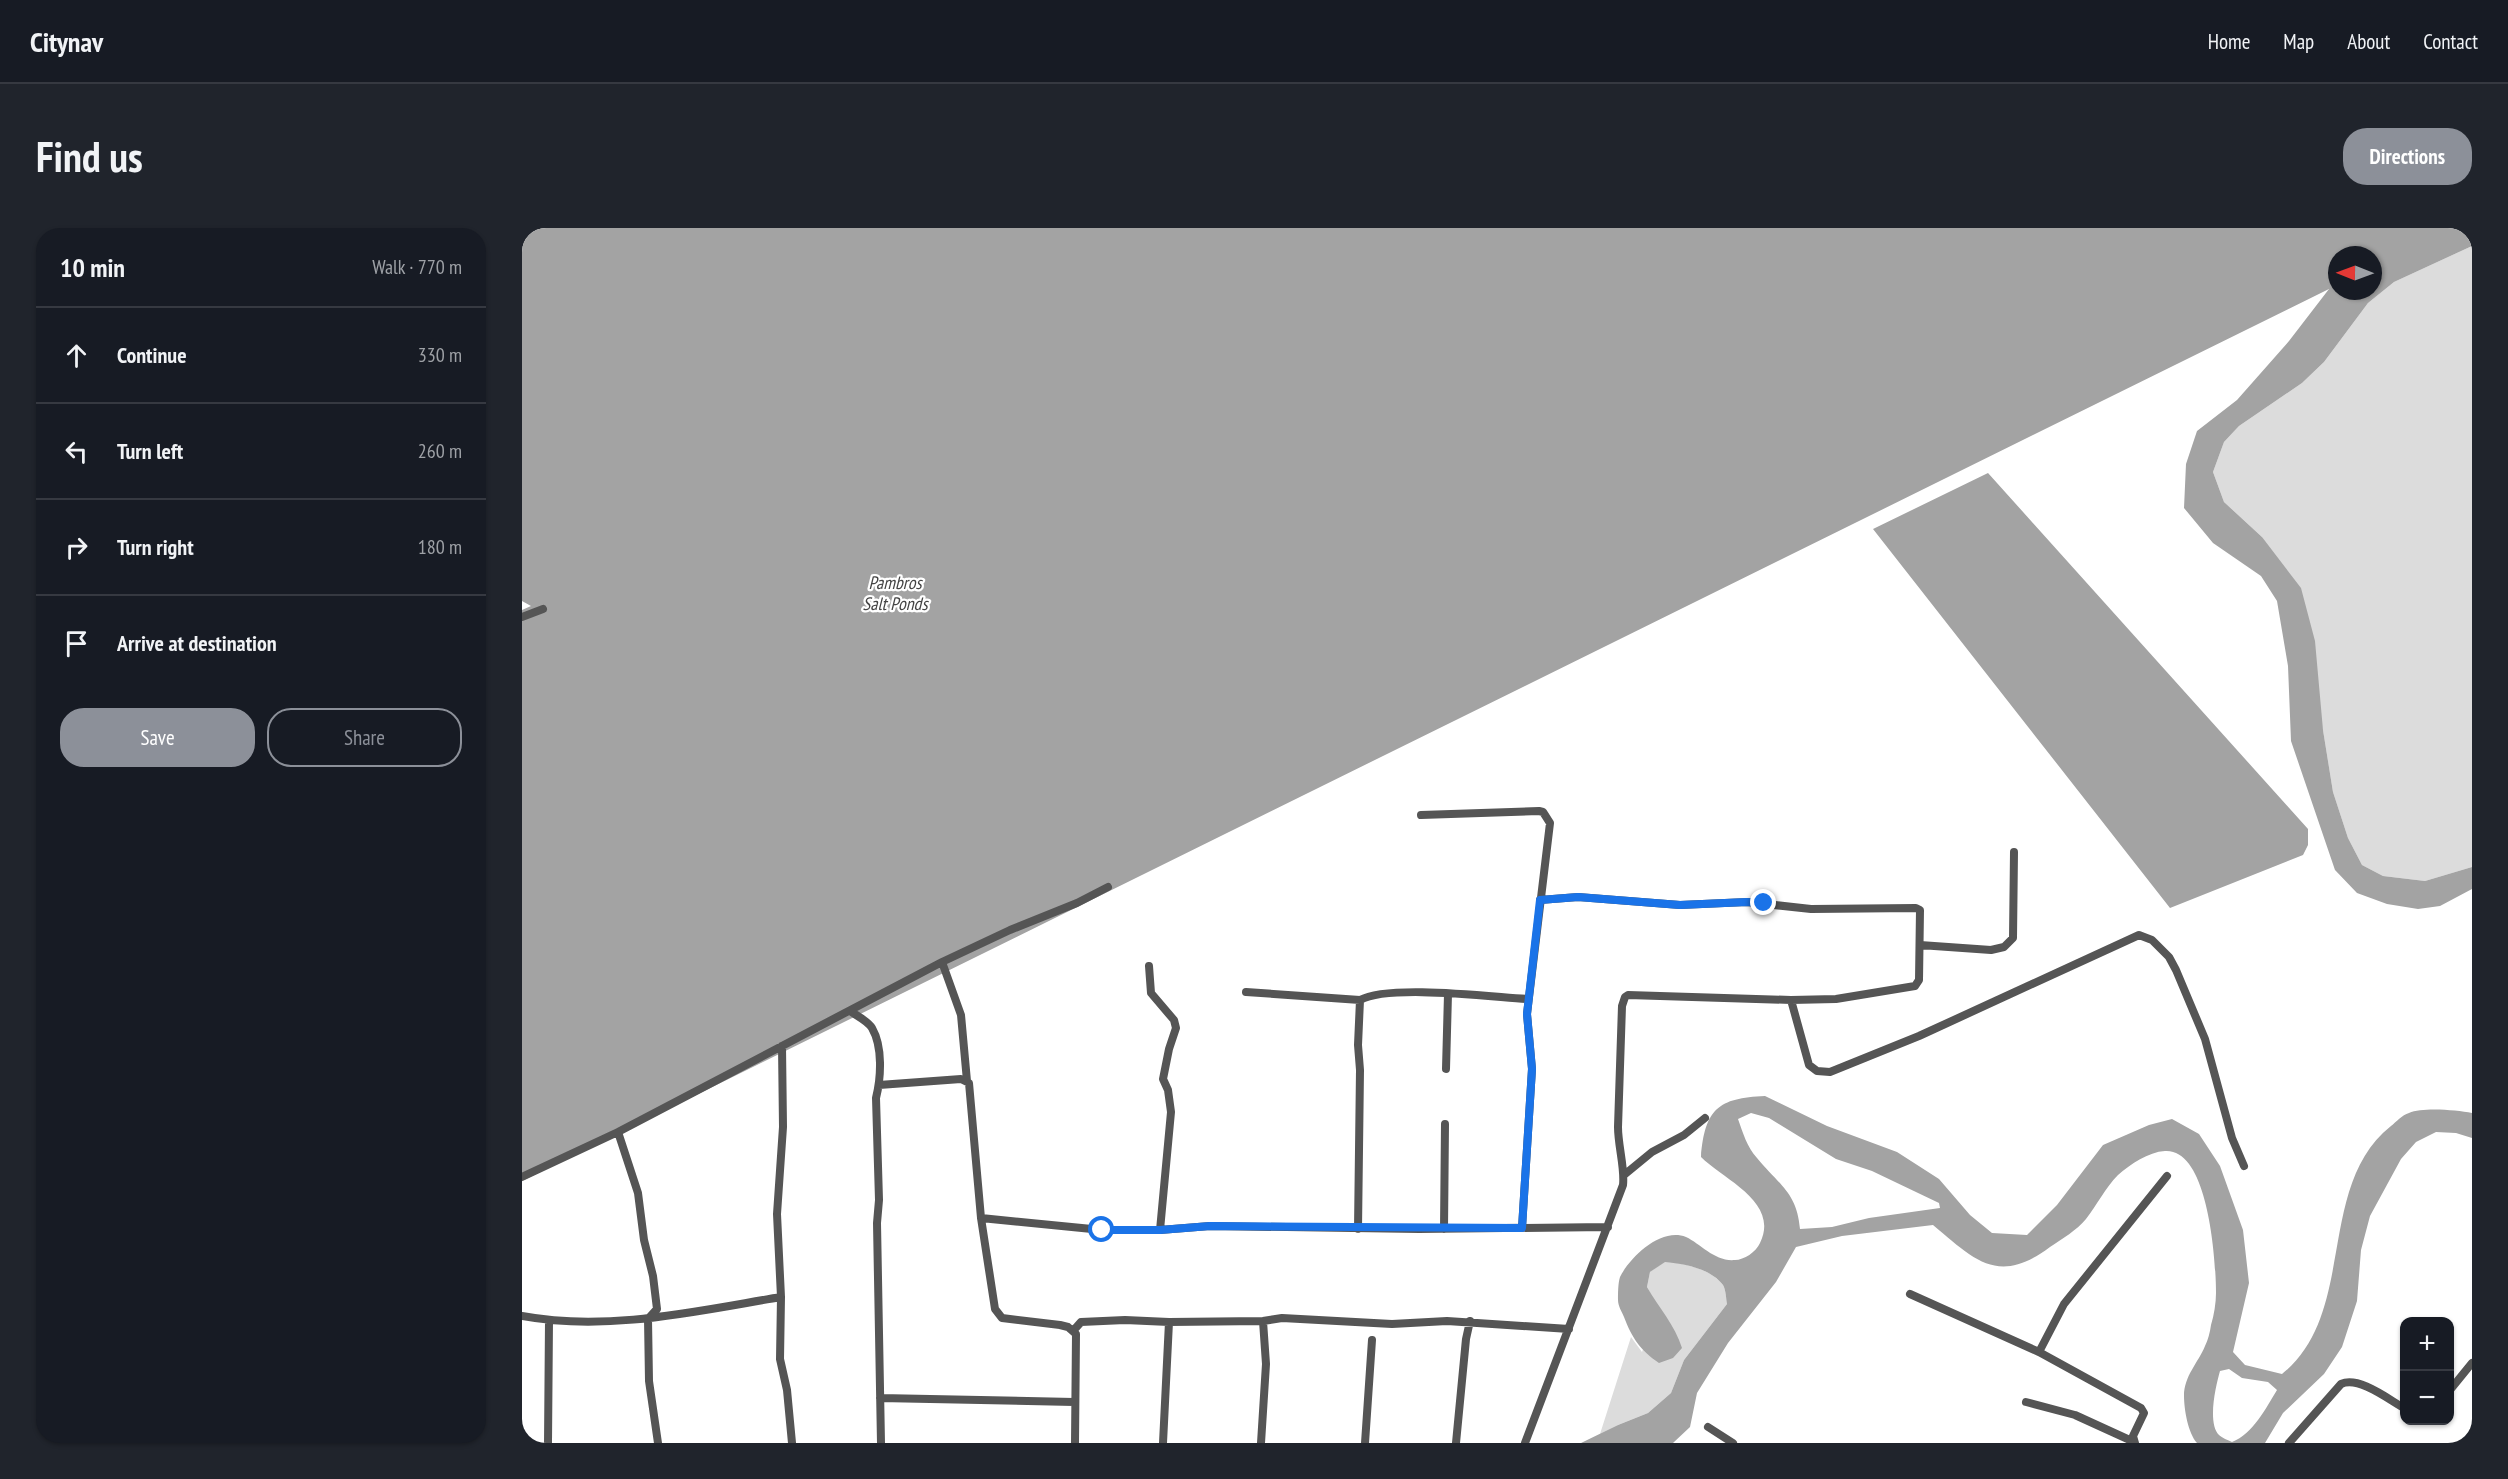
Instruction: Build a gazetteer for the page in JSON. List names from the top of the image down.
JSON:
{
  "water": ["Pambros Salt Ponds"],
  "north": "left",
  "page": {
    "header": "Citynav",
    "nav": [
      "Home",
      "Map",
      "About",
      "Contact"
    ],
    "buttons": [
      "Directions",
      ["Save", "Share"]
    ],
    "title": "Find us",
    "heading": ["10 min", "Walk · 770 m"],
    "list": [
      ["Continue", "330 m"],
      ["Turn left", "260 m"],
      ["Turn right", "180 m"],
      "Arrive at destination"
    ],
    "map_buttons": ["+", "−"]
  }
}
